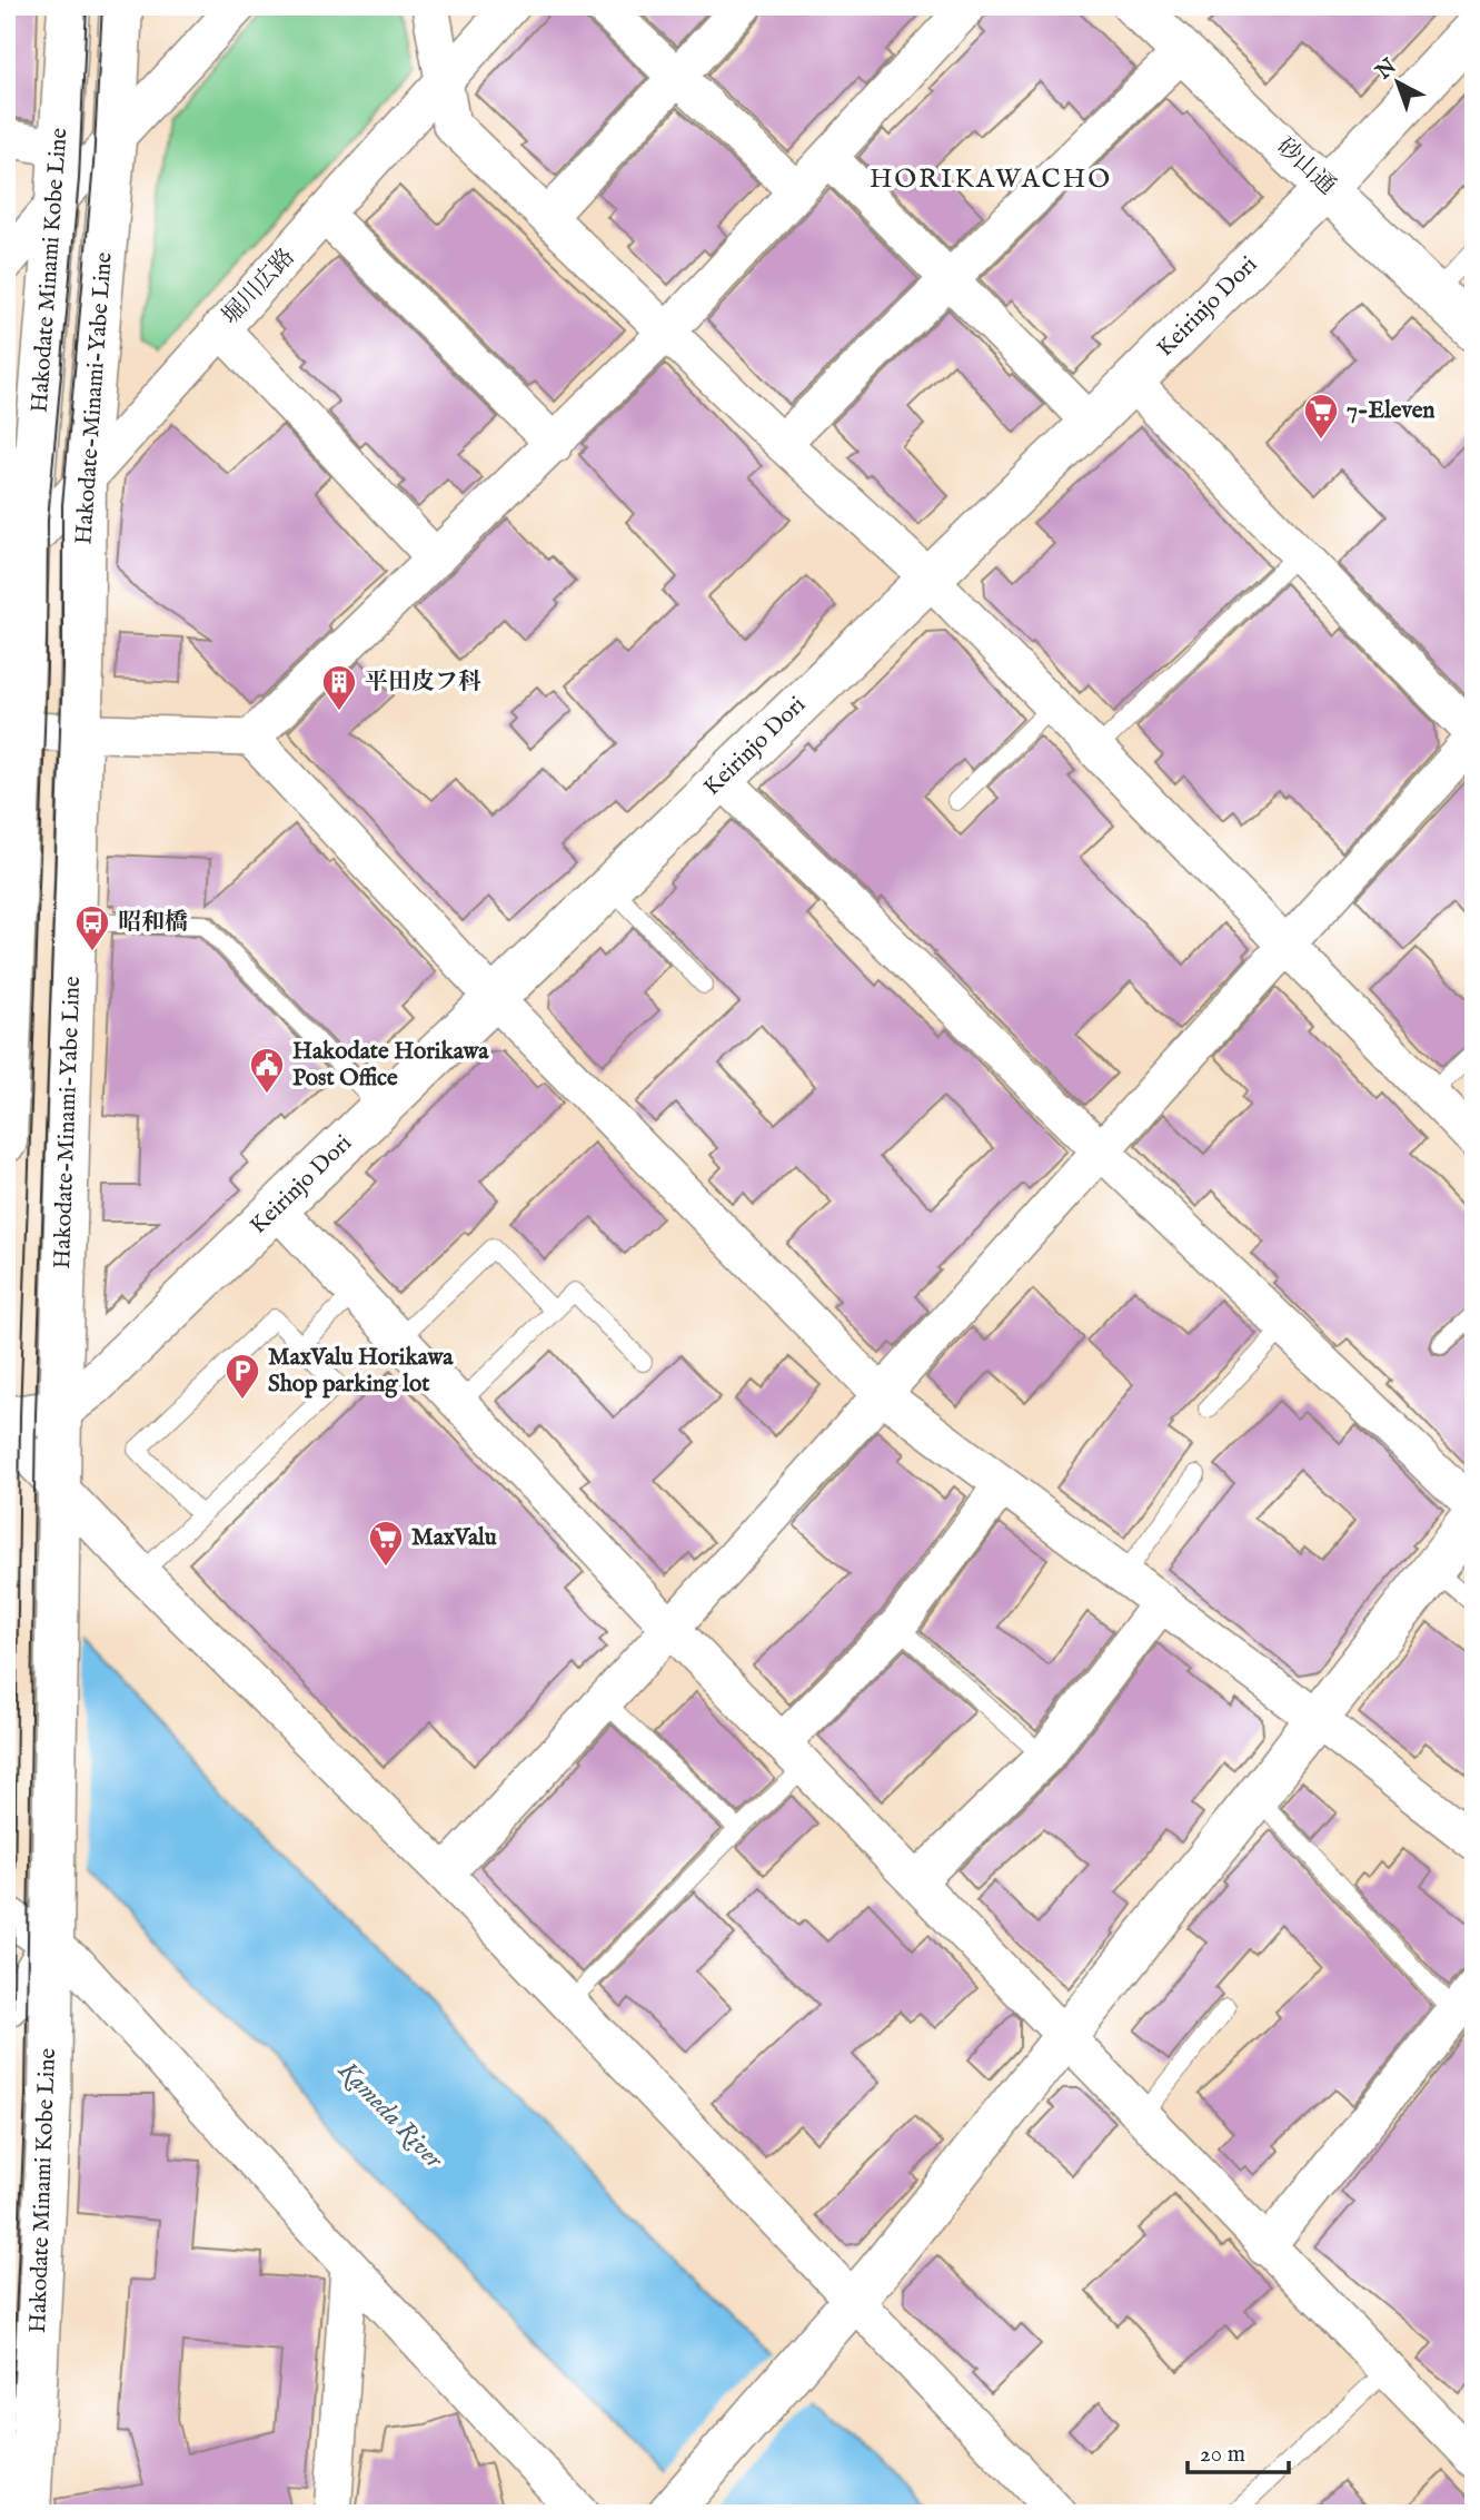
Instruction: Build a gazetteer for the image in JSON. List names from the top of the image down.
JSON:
{
  "streets": {
    "street": [
      "砂山通",
      "Hakodate Minami Kobe Line",
      "堀川広路",
      "Keirinjo Dori",
      "Hakodate-Minami-Yabe Line"
    ]
  },
  "crossings": [
    ["砂山通", "Keirinjo Dori"],
    ["Hakodate Minami Kobe Line", "堀川広路"],
    ["Hakodate Minami Kobe Line", "Hakodate-Minami-Yabe Line"],
    ["堀川広路", "Hakodate-Minami-Yabe Line"],
    ["Keirinjo Dori", "Hakodate-Minami-Yabe Line"]
  ],
  "districts": ["HORIKAWACHO"],
  "water": ["Kameda River"],
  "places": {
    "supermarket": ["7-Eleven", "MaxValu"],
    "building": ["平田皮フ科"],
    "bus stop": ["昭和橋"],
    "public building": ["Hakodate Horikawa Post Office"],
    "parking": ["MaxValu Horikawa Shop parking lot"]
  },
  "scale_bar": "20 m",
  "north": "top left"
}
